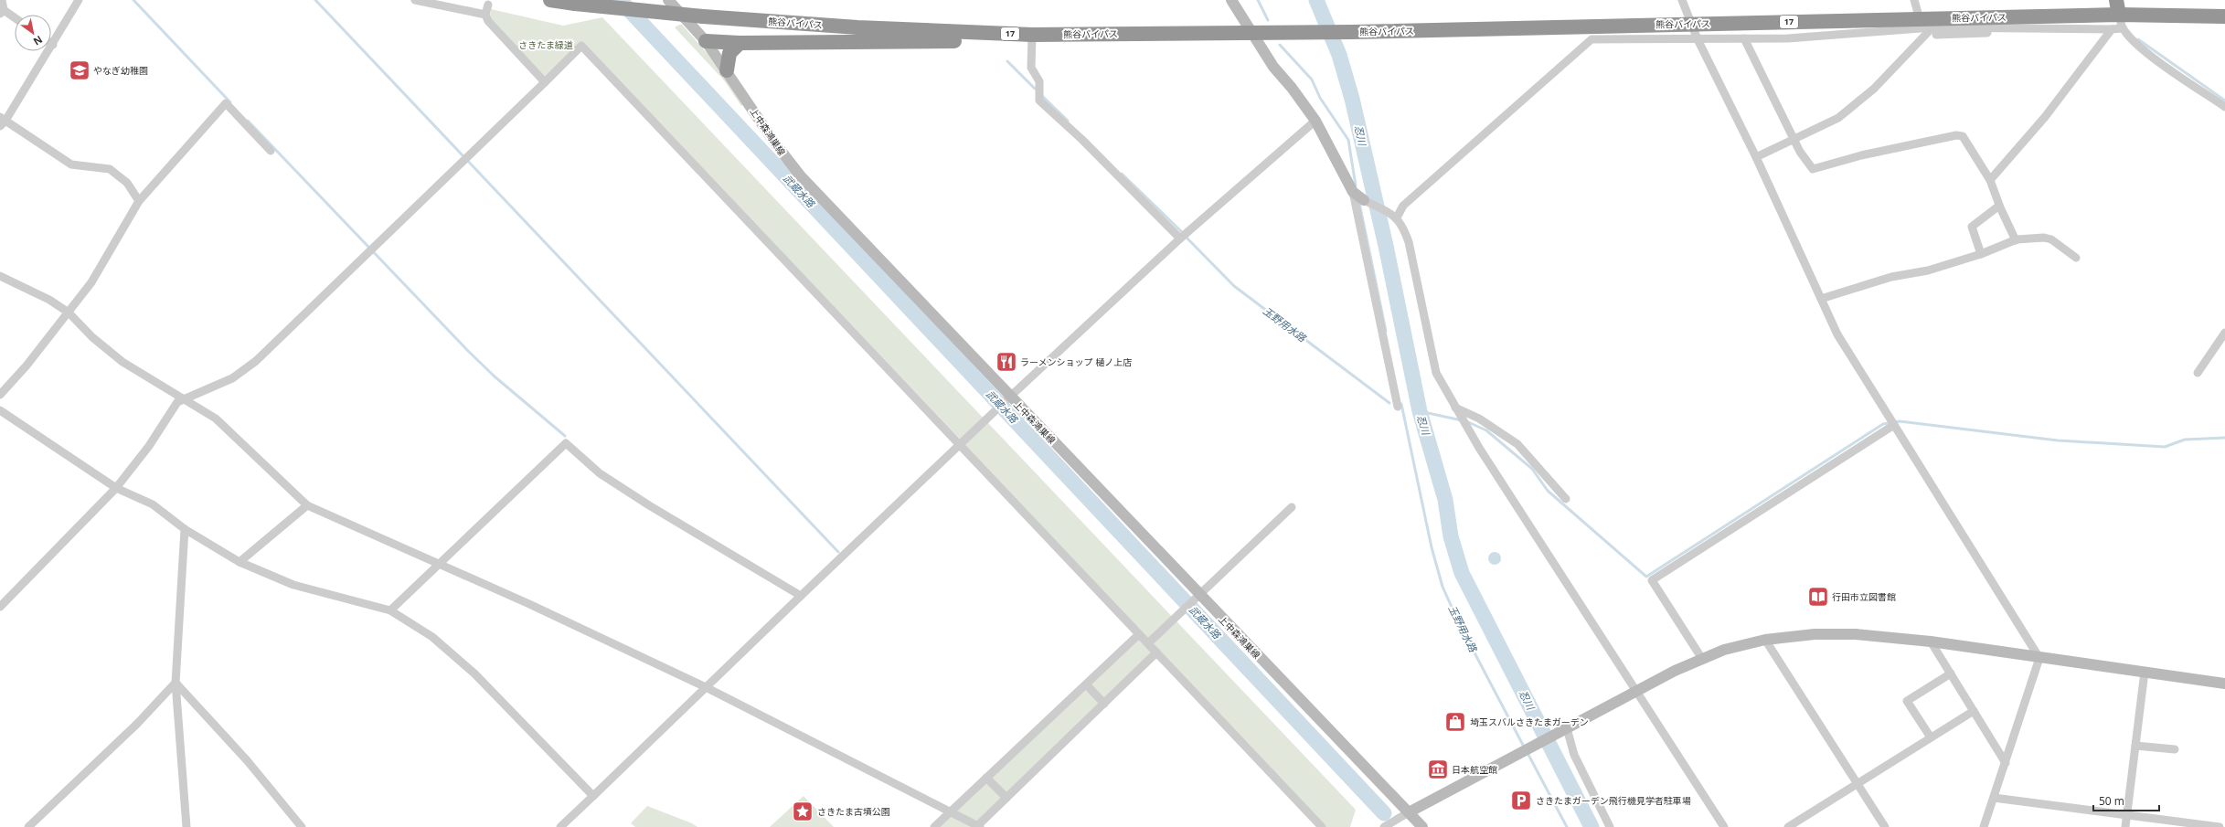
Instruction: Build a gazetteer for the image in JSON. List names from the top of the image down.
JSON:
{
  "streets": {
    "highway": ["熊谷バイパス", "17"],
    "main road": ["上中森鴻巣線"]
  },
  "crossings": [
    ["熊谷バイパス", "17"],
    ["17", "上中森鴻巣線"]
  ],
  "water": ["忍川", "武蔵水路", "玉野用水路"],
  "parks": ["さきたま緑道"],
  "places": {
    "school or university": ["やなぎ幼稚園"],
    "restaurant": ["ラーメンショップ 樋ノ上店"],
    "library": ["行田市立図書館"],
    "shop": ["埼玉スバルさきたまガーデン"],
    "museum": ["日本航空館"],
    "parking": ["さきたまガーデン飛行機見学者駐車場"],
    "place": ["さきたま古墳公園"]
  },
  "scale_bar": "50 m",
  "north": "bottom right"
}
